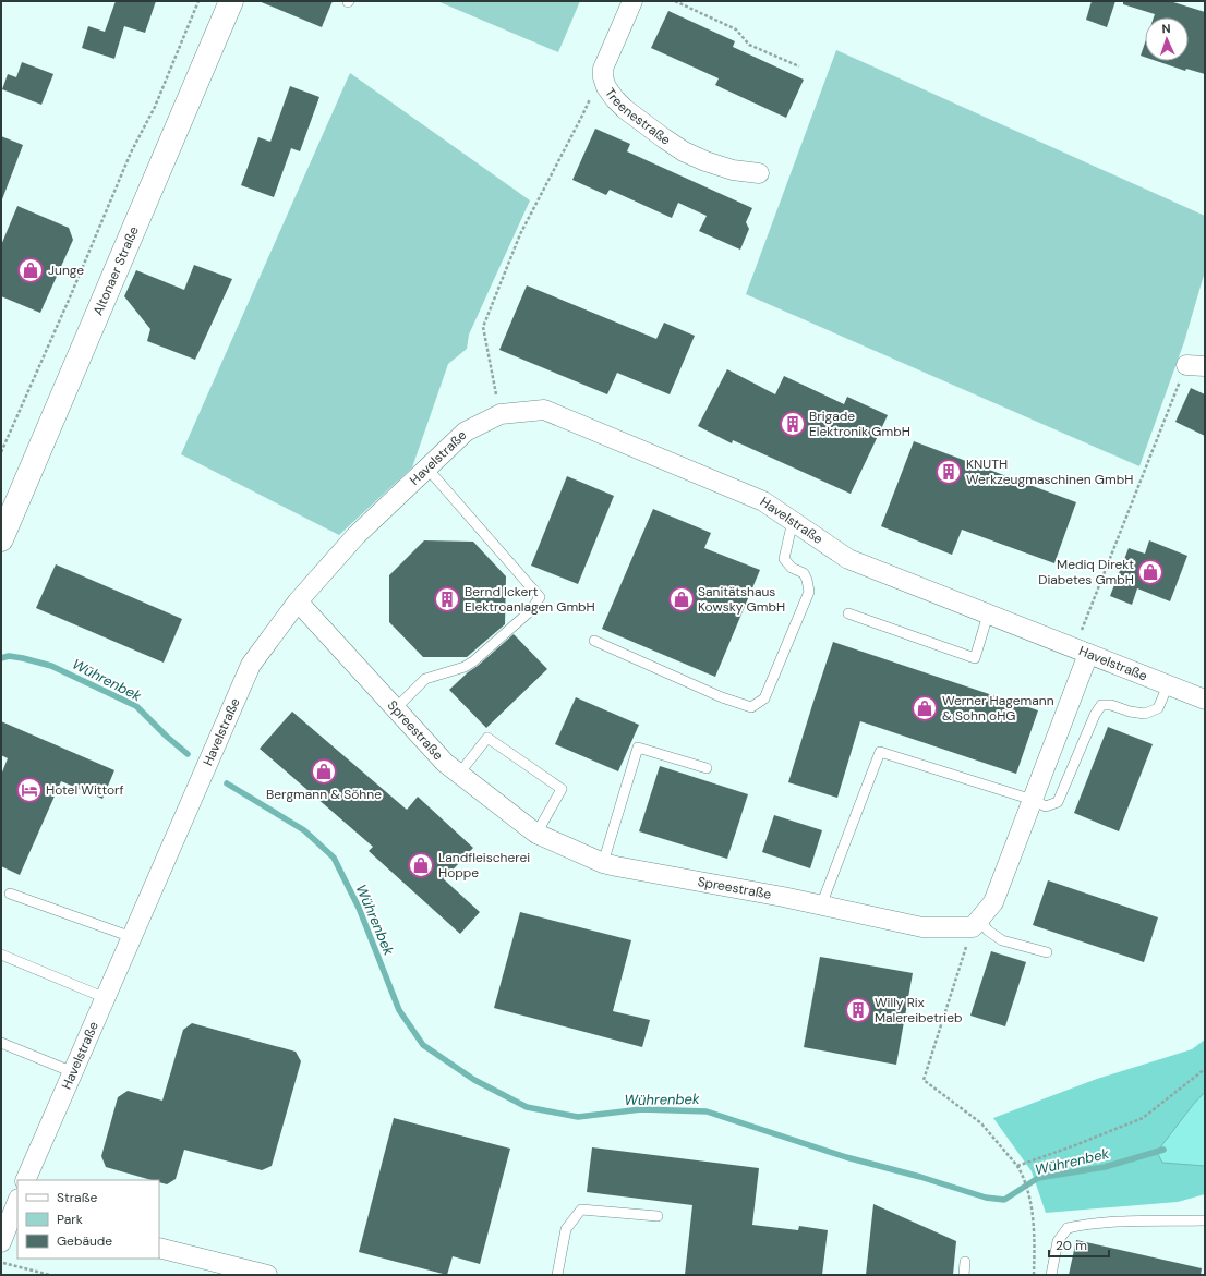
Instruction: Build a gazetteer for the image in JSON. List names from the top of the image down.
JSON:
{
  "streets": {
    "main road": ["Altonaer Straße"],
    "street": ["Treenestraße", "Havelstraße", "Spreestraße"]
  },
  "crossings": [
    ["Havelstraße", "Spreestraße"]
  ],
  "water": ["Wührenbek"],
  "places": {
    "shop": [
      "Junge",
      "Mediq Direkt Diabetes GmbH",
      "Sanitätshaus Kowsky GmbH",
      "Werner Hagemann & Sohn oHG",
      "Bergmann & Söhne",
      "Landfleischerei Hoppe"
    ],
    "building": [
      "Brigade Elektronik GmbH",
      "KNUTH Werkzeugmaschinen GmbH",
      "Bernd Ickert Elektroanlagen GmbH",
      "Willy Rix Malereibetrieb"
    ],
    "hotel": ["Hotel Wittorf"]
  },
  "legend": ["Straße", "Park", "Gebäude"],
  "scale_bar": "20 m",
  "north": "top"
}
